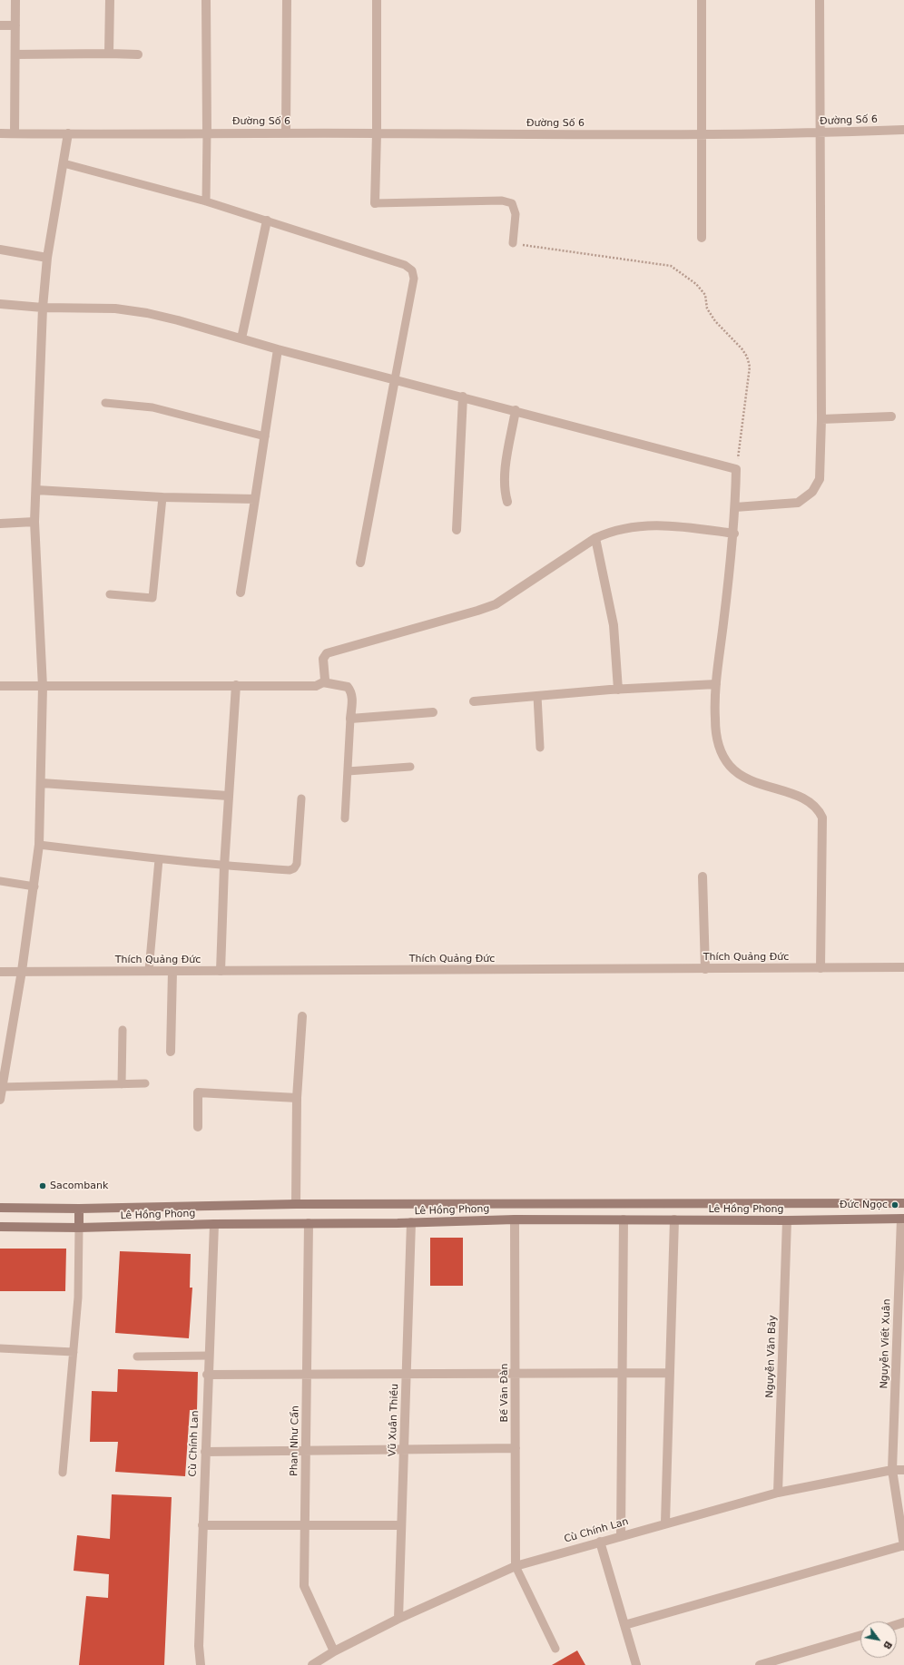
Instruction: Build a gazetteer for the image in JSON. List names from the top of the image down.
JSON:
{
  "streets": {
    "main road": ["Lê Hồng Phong"],
    "street": [
      "Đường Số 6",
      "Thích Quảng Đức",
      "Nguyễn Viết Xuân",
      "Nguyễn Văn Bảy",
      "Bế Văn Đàn",
      "Vũ Xuân Thiều",
      "Phan Như Cẩn",
      "Cù Chính Lan"
    ]
  },
  "crossings": [
    ["Lê Hồng Phong", "Nguyễn Viết Xuân"],
    ["Lê Hồng Phong", "Nguyễn Văn Bảy"],
    ["Lê Hồng Phong", "Bế Văn Đàn"],
    ["Lê Hồng Phong", "Vũ Xuân Thiều"],
    ["Lê Hồng Phong", "Phan Như Cẩn"],
    ["Lê Hồng Phong", "Cù Chính Lan"],
    ["Nguyễn Viết Xuân", "Cù Chính Lan"],
    ["Nguyễn Văn Bảy", "Cù Chính Lan"],
    ["Bế Văn Đàn", "Cù Chính Lan"],
    ["Vũ Xuân Thiều", "Cù Chính Lan"],
    ["Phan Như Cẩn", "Cù Chính Lan"]
  ],
  "places": ["Sacombank", "Đức Ngọc"],
  "north": "bottom right"
}
